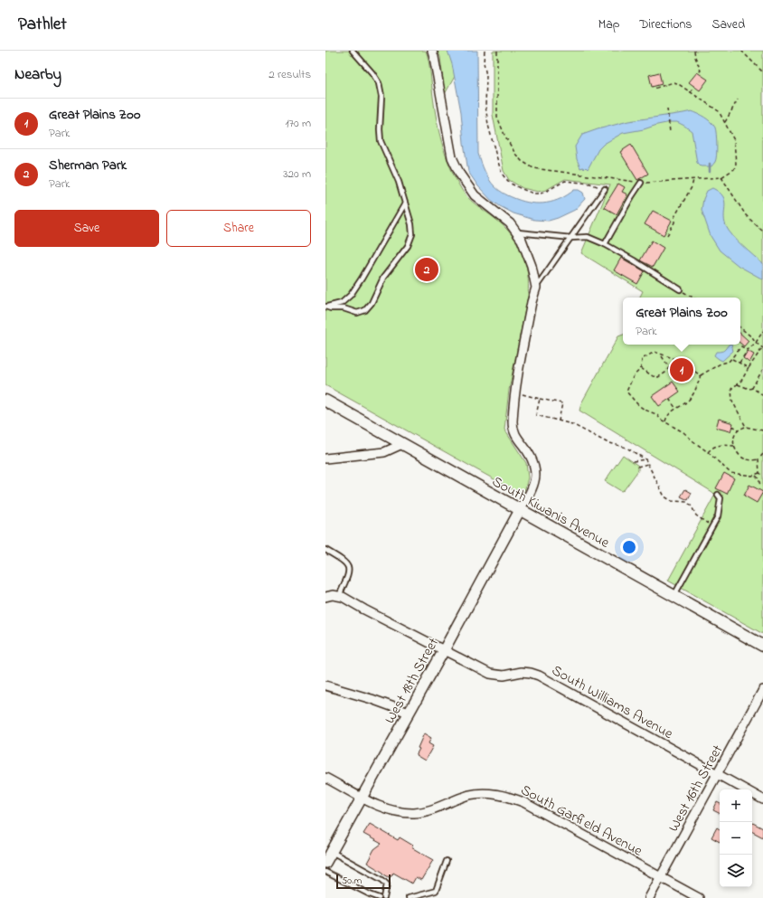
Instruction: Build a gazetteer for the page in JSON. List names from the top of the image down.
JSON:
{
  "streets": {
    "main road": ["South Kiwanis Avenue"],
    "street": [
      "West 18th Street",
      "South Williams Avenue",
      "West 16th Street",
      "South Garfield Avenue"
    ]
  },
  "crossings": [
    ["South Kiwanis Avenue", "West 18th Street"],
    ["West 18th Street", "South Williams Avenue"],
    ["West 18th Street", "South Garfield Avenue"],
    ["South Williams Avenue", "West 16th Street"],
    ["West 16th Street", "South Garfield Avenue"]
  ],
  "scale_bar": "50 m",
  "page": {
    "header": "Pathlet",
    "nav": ["Map", "Directions", "Saved"],
    "heading": ["Nearby", "2 results"],
    "list": [
      {
        "mark": "1",
        "name": "Great Plains Zoo",
        "note": "Park",
        "value": "170 m"
      },
      {
        "mark": "2",
        "name": "Sherman Park",
        "note": "Park",
        "value": "320 m"
      }
    ],
    "buttons": ["Save", "Share"],
    "pins": ["2", "1"],
    "popup": ["Great Plains Zoo", "Park"],
    "map_buttons": ["+", "−"],
    "scale": "50 m"
  }
}
